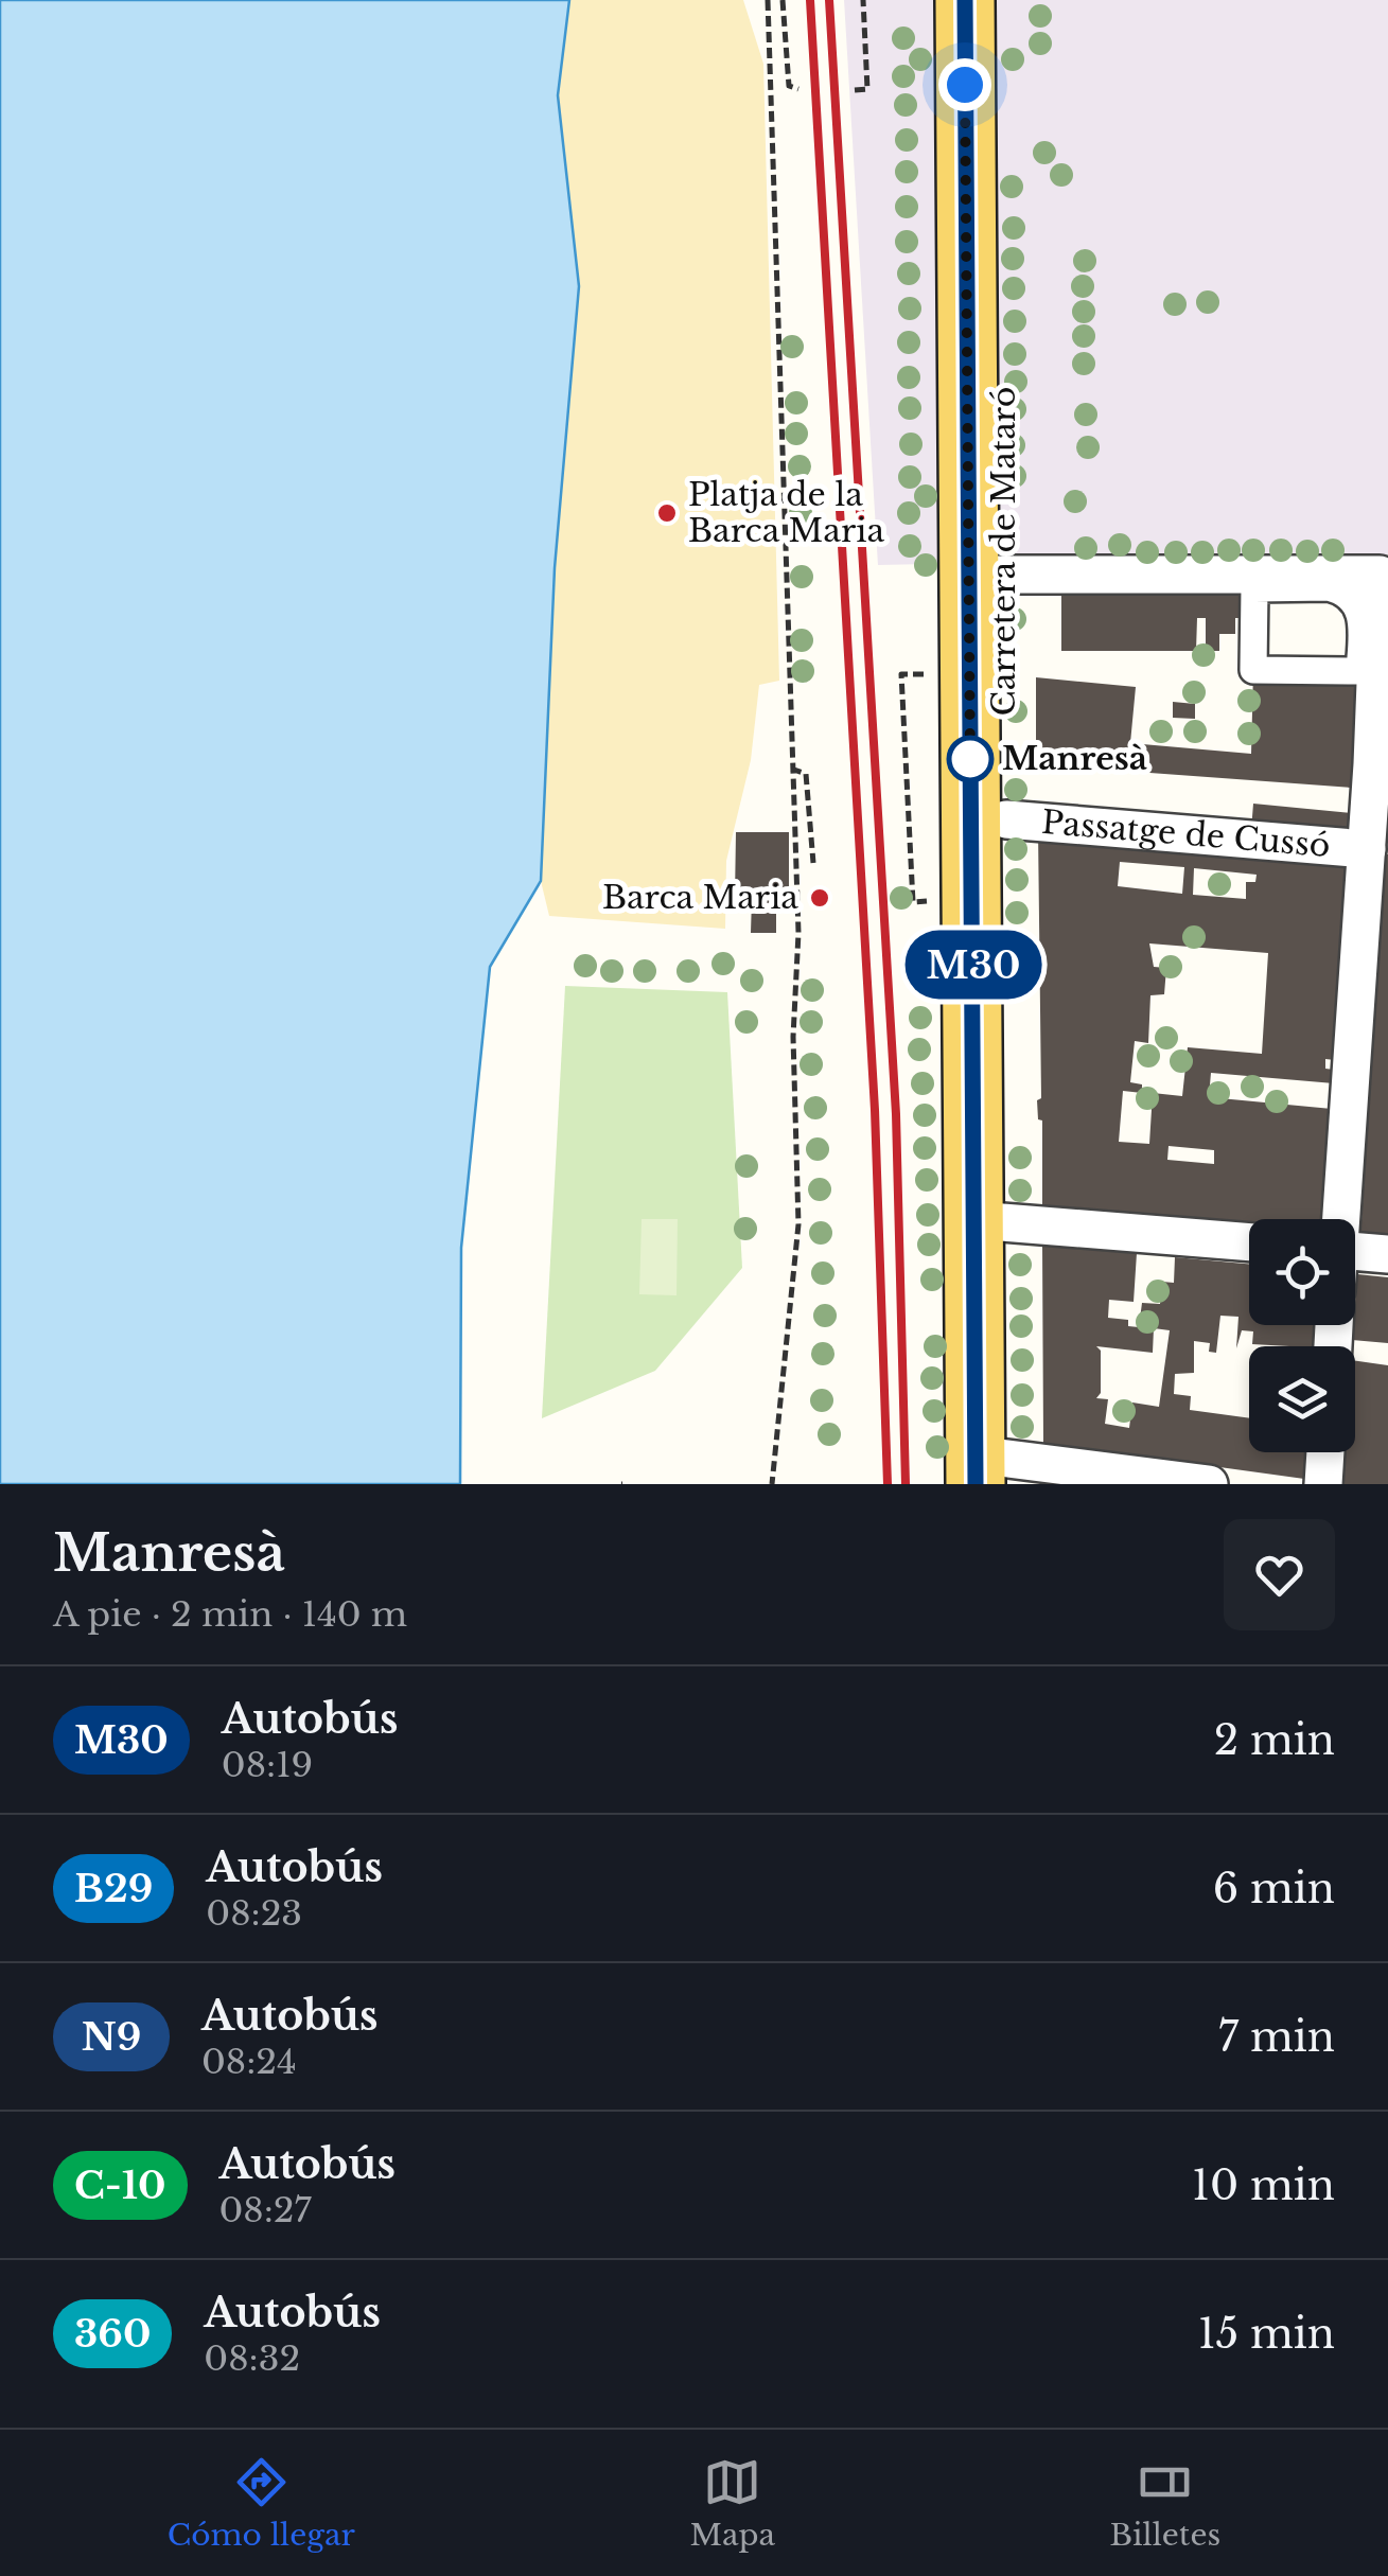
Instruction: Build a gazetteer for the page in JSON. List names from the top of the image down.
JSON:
{
  "streets": {
    "main road": ["Carretera de Mataró"],
    "street": ["Passatge de Cussó"]
  },
  "crossings": [
    ["Carretera de Mataró", "Passatge de Cussó"]
  ],
  "places": ["Platja de la Barca Maria", "Manresà", "Barca Maria"],
  "lines": ["bus line M30"],
  "page": {
    "on_map": "M30",
    "heading": ["Manresà", "A pie · 2 min · 140 m"],
    "list": [
      {
        "mark": "M30",
        "name": "Autobús",
        "note": "08:19",
        "value": "2 min"
      },
      {
        "mark": "B29",
        "name": "Autobús",
        "note": "08:23",
        "value": "6 min"
      },
      {
        "mark": "N9",
        "name": "Autobús",
        "note": "08:24",
        "value": "7 min"
      },
      {
        "mark": "C-10",
        "name": "Autobús",
        "note": "08:27",
        "value": "10 min"
      },
      {
        "mark": "360",
        "name": "Autobús",
        "note": "08:32",
        "value": "15 min"
      }
    ],
    "tabs": ["Cómo llegar", "Mapa", "Billetes"]
  }
}
